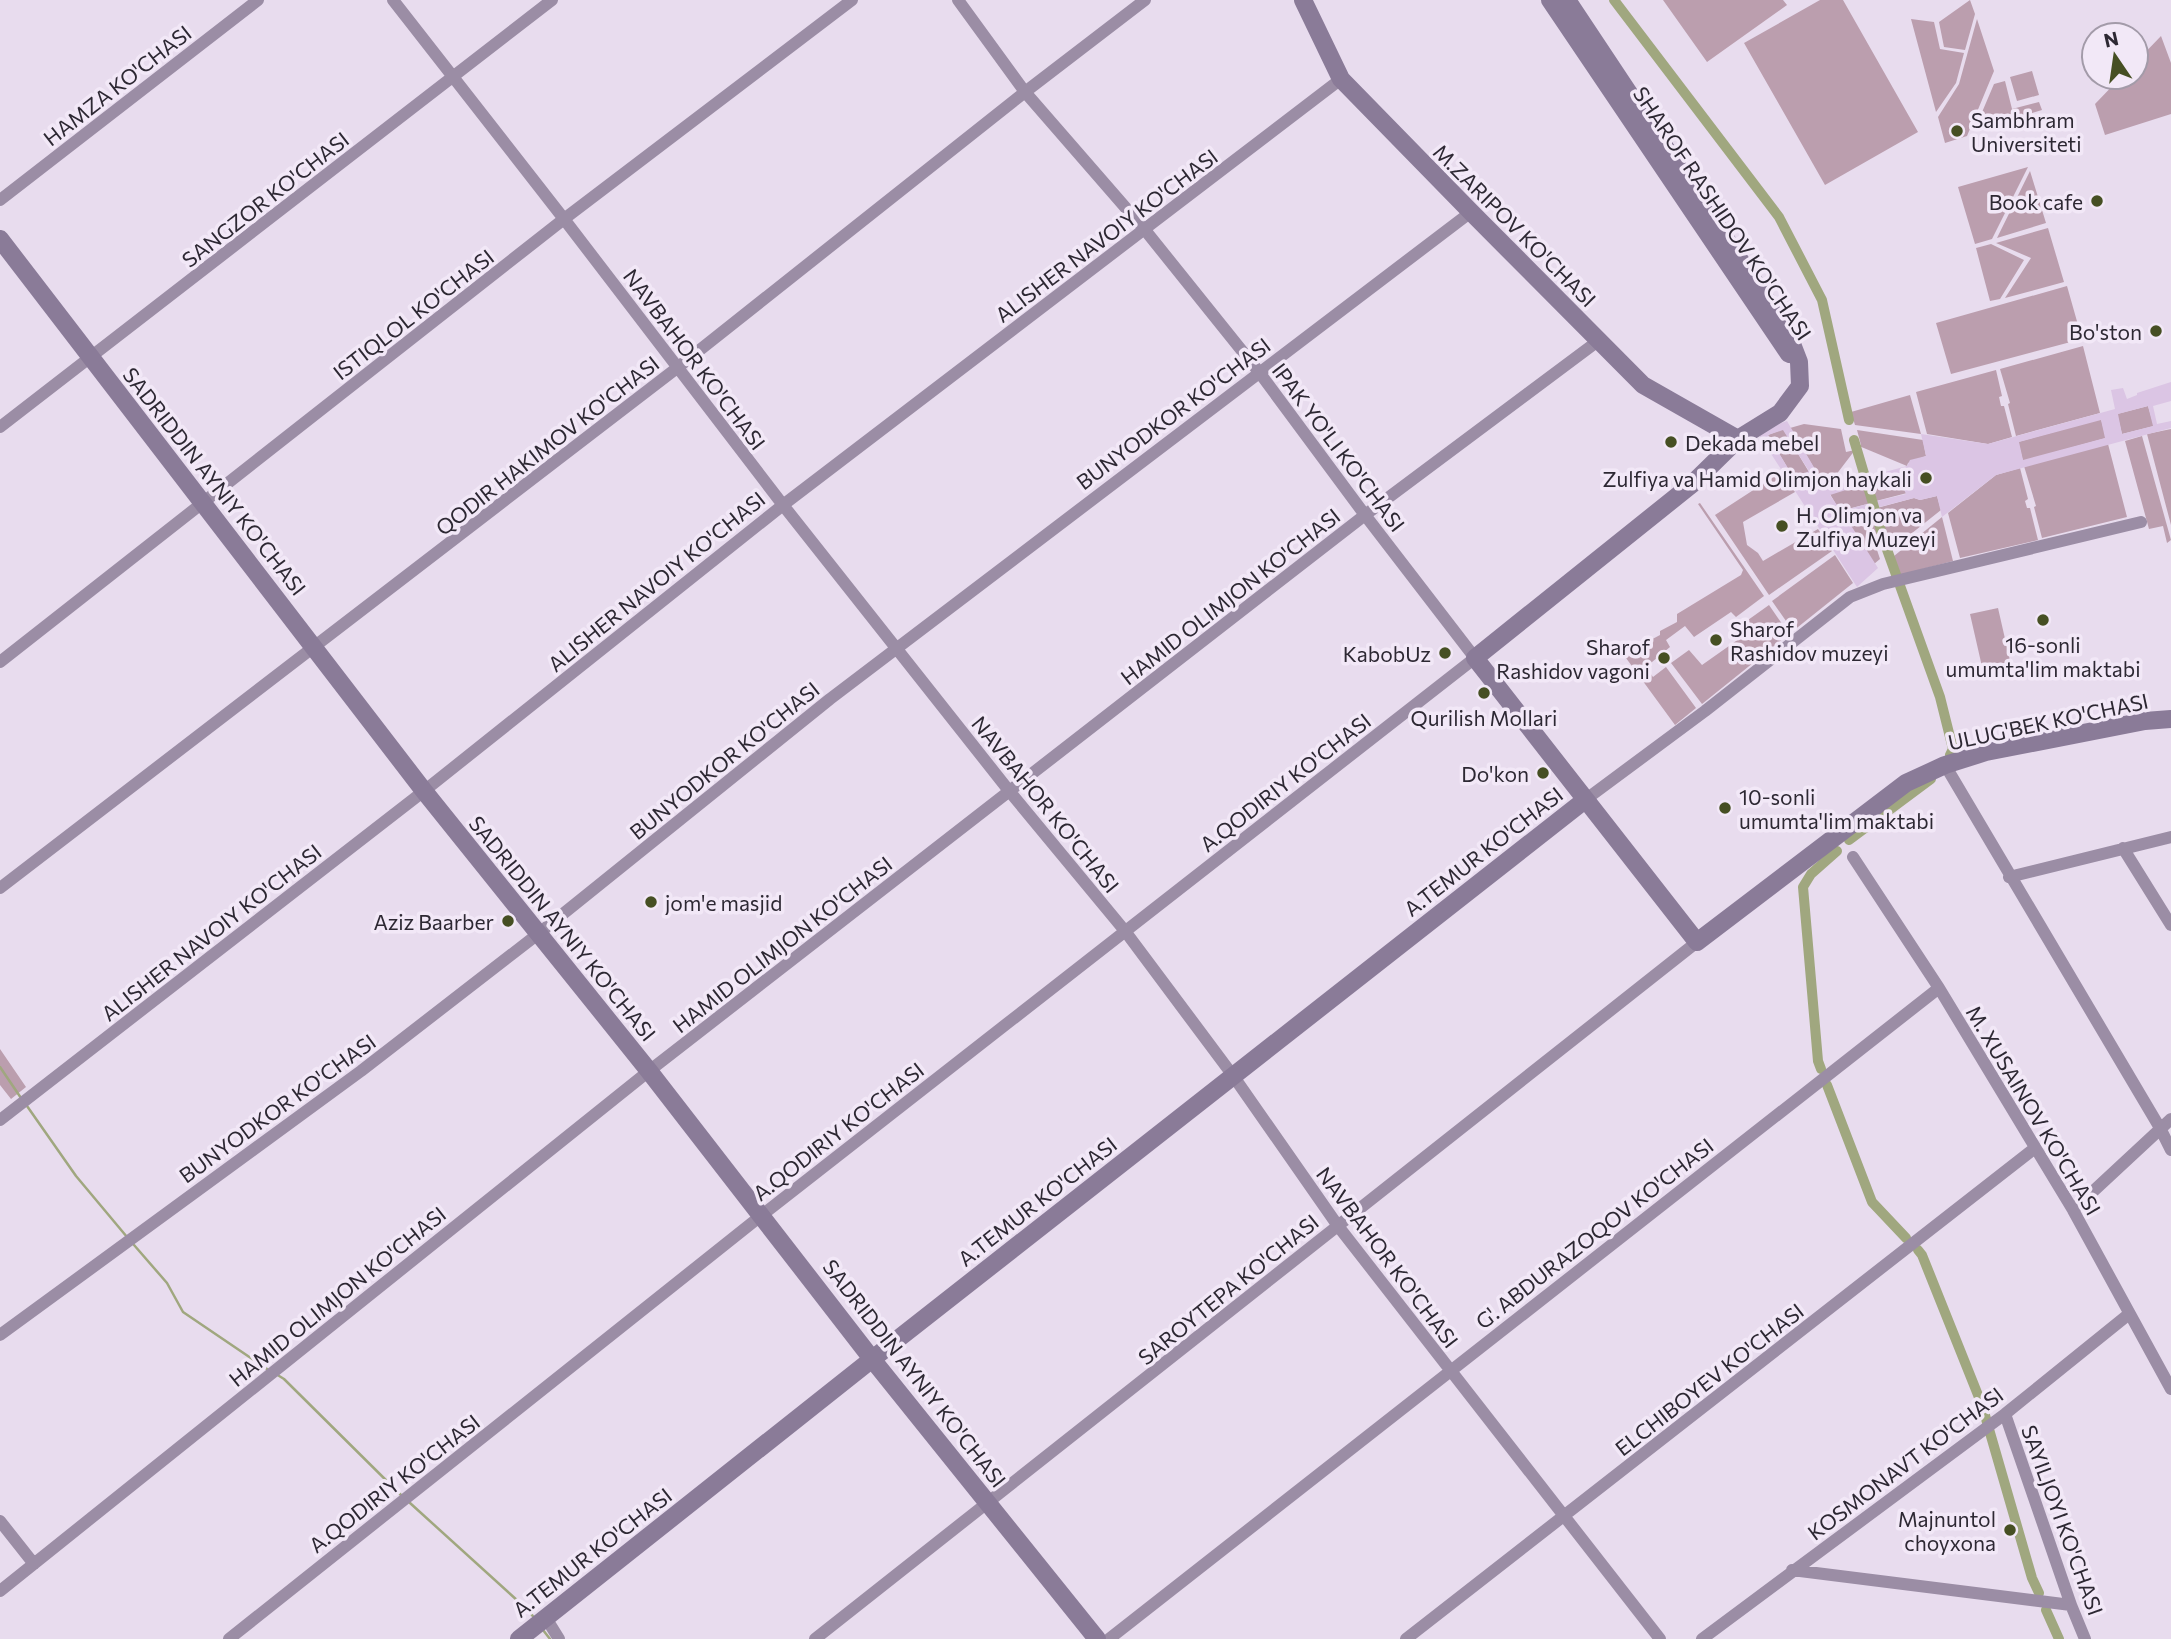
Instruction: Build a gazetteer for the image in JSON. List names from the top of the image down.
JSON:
{
  "streets": {
    "street": [
      "HAMZA KO'CHASI",
      "SANGZOR KO'CHASI",
      "SHAROF RASHIDOV KO'CHASI",
      "M.ZARIPOV KO'CHASI",
      "ALISHER NAVOIY KO'CHASI",
      "ISTIQLOL KO'CHASI",
      "NAVBAHOR KO'CHASI",
      "BUNYODKOR KO'CHASI",
      "QODIR HAKIMOV KO'CHASI",
      "IPAK YO'LI KO'CHASI",
      "SADRIDDIN AYNIY KO'CHASI",
      "HAMID OLIMJON KO'CHASI",
      "ULUG'BEK KO'CHASI",
      "A.QODIRIY KO'CHASI",
      "A.TEMUR KO'CHASI",
      "M. XUSAINOV KO'CHASI",
      "G'. ABDURAZOQOV KO'CHASI",
      "SAROYTEPA KO'CHASI",
      "ELCHIBOYEV KO'CHASI",
      "KOSMONAVT KO'CHASI",
      "SAYILJOYI KO'CHASI"
    ]
  },
  "crossings": [
    ["SANGZOR KO'CHASI", "NAVBAHOR KO'CHASI"],
    ["SANGZOR KO'CHASI", "SADRIDDIN AYNIY KO'CHASI"],
    ["SHAROF RASHIDOV KO'CHASI", "M.ZARIPOV KO'CHASI"],
    ["SHAROF RASHIDOV KO'CHASI", "IPAK YO'LI KO'CHASI"],
    ["SHAROF RASHIDOV KO'CHASI", "A.QODIRIY KO'CHASI"],
    ["M.ZARIPOV KO'CHASI", "ALISHER NAVOIY KO'CHASI"],
    ["M.ZARIPOV KO'CHASI", "BUNYODKOR KO'CHASI"],
    ["M.ZARIPOV KO'CHASI", "HAMID OLIMJON KO'CHASI"],
    ["ALISHER NAVOIY KO'CHASI", "NAVBAHOR KO'CHASI"],
    ["ALISHER NAVOIY KO'CHASI", "IPAK YO'LI KO'CHASI"],
    ["ALISHER NAVOIY KO'CHASI", "SADRIDDIN AYNIY KO'CHASI"],
    ["ISTIQLOL KO'CHASI", "NAVBAHOR KO'CHASI"],
    ["ISTIQLOL KO'CHASI", "SADRIDDIN AYNIY KO'CHASI"],
    ["NAVBAHOR KO'CHASI", "BUNYODKOR KO'CHASI"],
    ["NAVBAHOR KO'CHASI", "QODIR HAKIMOV KO'CHASI"],
    ["NAVBAHOR KO'CHASI", "HAMID OLIMJON KO'CHASI"],
    ["NAVBAHOR KO'CHASI", "A.QODIRIY KO'CHASI"],
    ["NAVBAHOR KO'CHASI", "A.TEMUR KO'CHASI"],
    ["NAVBAHOR KO'CHASI", "G'. ABDURAZOQOV KO'CHASI"],
    ["NAVBAHOR KO'CHASI", "SAROYTEPA KO'CHASI"],
    ["NAVBAHOR KO'CHASI", "ELCHIBOYEV KO'CHASI"],
    ["BUNYODKOR KO'CHASI", "IPAK YO'LI KO'CHASI"],
    ["BUNYODKOR KO'CHASI", "SADRIDDIN AYNIY KO'CHASI"],
    ["QODIR HAKIMOV KO'CHASI", "IPAK YO'LI KO'CHASI"],
    ["QODIR HAKIMOV KO'CHASI", "SADRIDDIN AYNIY KO'CHASI"],
    ["IPAK YO'LI KO'CHASI", "HAMID OLIMJON KO'CHASI"],
    ["IPAK YO'LI KO'CHASI", "A.QODIRIY KO'CHASI"],
    ["SADRIDDIN AYNIY KO'CHASI", "HAMID OLIMJON KO'CHASI"],
    ["SADRIDDIN AYNIY KO'CHASI", "A.QODIRIY KO'CHASI"],
    ["SADRIDDIN AYNIY KO'CHASI", "A.TEMUR KO'CHASI"],
    ["SADRIDDIN AYNIY KO'CHASI", "SAROYTEPA KO'CHASI"],
    ["ULUG'BEK KO'CHASI", "SAROYTEPA KO'CHASI"],
    ["M. XUSAINOV KO'CHASI", "G'. ABDURAZOQOV KO'CHASI"],
    ["M. XUSAINOV KO'CHASI", "ELCHIBOYEV KO'CHASI"],
    ["M. XUSAINOV KO'CHASI", "KOSMONAVT KO'CHASI"],
    ["KOSMONAVT KO'CHASI", "SAYILJOYI KO'CHASI"]
  ],
  "places": [
    "Sambhram Universiteti",
    "Book cafe",
    "Bo'ston",
    "Dekada mebel",
    "Zulfiya va Hamid Olimjon haykali",
    "H. Olimjon va Zulfiya Muzeyi",
    "16-sonli umumta'lim maktabi",
    "Sharof Rashidov muzeyi",
    "KabobUz",
    "Sharof Rashidov vagoni",
    "Qurilish Mollari",
    "Do'kon",
    "10-sonli umumta'lim maktabi",
    "jom'e masjid",
    "Aziz Baarber",
    "Majnuntol choyxona"
  ],
  "north": "top"
}
